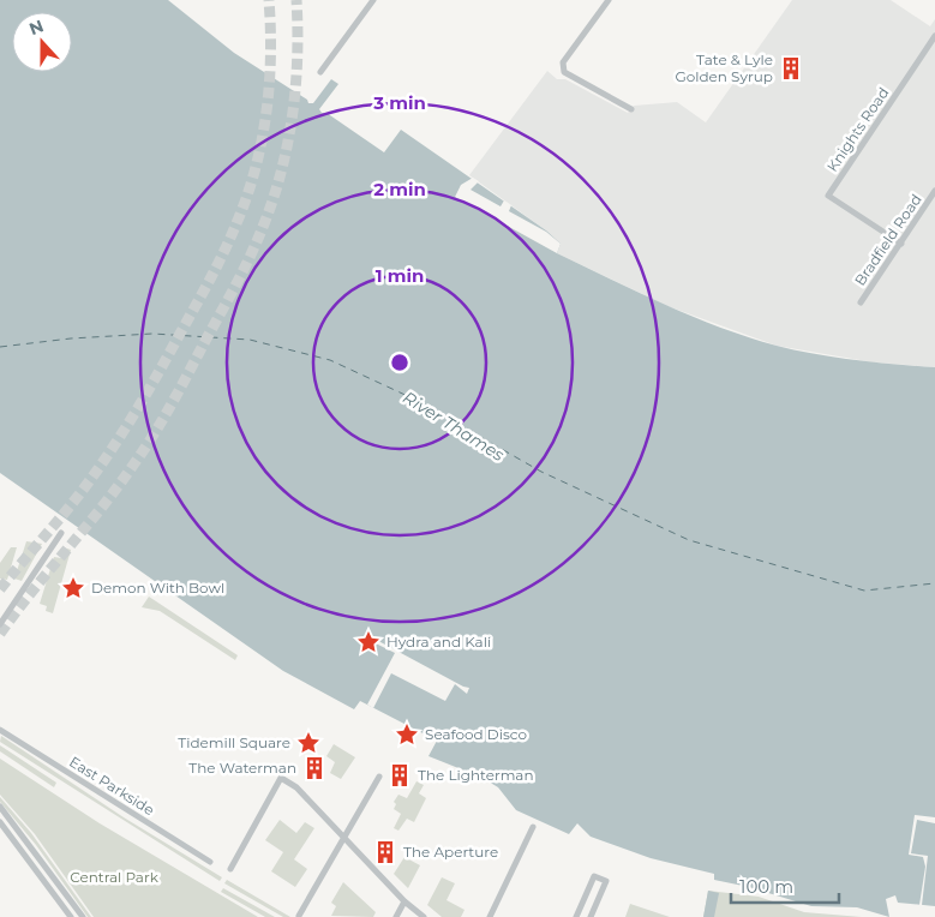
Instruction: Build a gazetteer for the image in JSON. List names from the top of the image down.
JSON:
{
  "streets": {
    "street": ["Knights Road", "Bradfield Road", "East Parkside"]
  },
  "crossings": [
    ["Knights Road", "Bradfield Road"]
  ],
  "water": ["River Thames"],
  "parks": ["Central Park"],
  "places": {
    "building": [
      "Tate & Lyle Golden Syrup",
      "The Waterman",
      "The Lighterman",
      "The Aperture"
    ],
    "place": [
      "Demon With Bowl",
      "Hydra and Kali",
      "Seafood Disco",
      "Tidemill Square"
    ]
  },
  "scale_bar": "100 m",
  "north": "top",
  "rings": ["3 min", "2 min", "1 min"]
}
